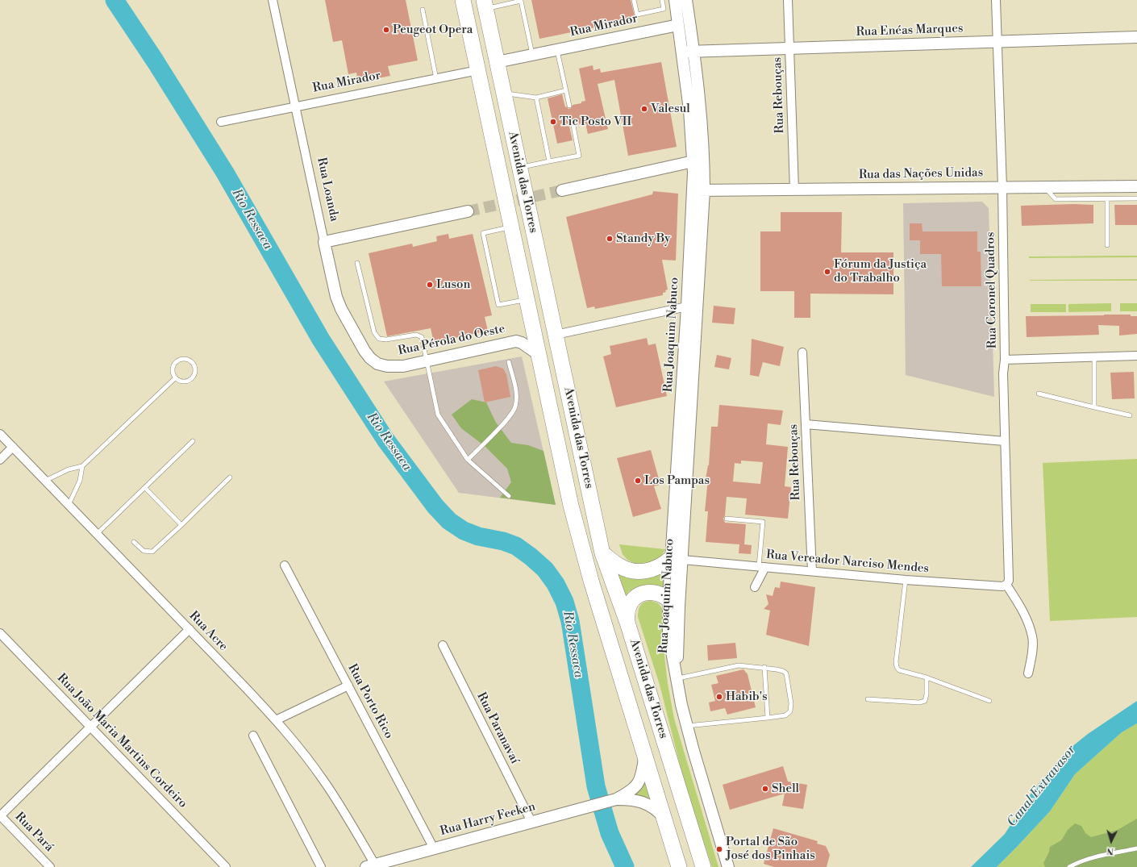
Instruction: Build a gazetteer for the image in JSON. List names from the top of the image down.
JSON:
{
  "streets": {
    "highway": ["Avenida das Torres"],
    "main road": [
      "Rua Mirador",
      "Rua Enéas Marques",
      "Rua das Nações Unidas",
      "Rua Loanda",
      "Rua Joaquim Nabuco",
      "Rua Pérola do Oeste",
      "Rua Harry Feeken"
    ],
    "street": [
      "Rua Rebouças",
      "Rua Coronel Quadros",
      "Rua Vereador Narciso Mendes",
      "Rua Acre",
      "Rua Porto Rico",
      "Rua Paranavaí",
      "Rua João Maria Martins Cordeiro",
      "Rua Pará"
    ]
  },
  "crossings": [
    ["Rua Mirador", "Avenida das Torres"],
    ["Rua Mirador", "Rua Loanda"],
    ["Rua Mirador", "Rua Joaquim Nabuco"],
    ["Rua Enéas Marques", "Rua Rebouças"],
    ["Rua Enéas Marques", "Rua Coronel Quadros"],
    ["Rua Enéas Marques", "Rua Joaquim Nabuco"],
    ["Rua Rebouças", "Rua das Nações Unidas"],
    ["Rua Rebouças", "Rua Vereador Narciso Mendes"],
    ["Rua das Nações Unidas", "Rua Coronel Quadros"],
    ["Rua das Nações Unidas", "Rua Joaquim Nabuco"],
    ["Avenida das Torres", "Rua Pérola do Oeste"],
    ["Avenida das Torres", "Rua Harry Feeken"],
    ["Rua Loanda", "Rua Pérola do Oeste"],
    ["Rua Coronel Quadros", "Rua Vereador Narciso Mendes"],
    ["Rua Joaquim Nabuco", "Rua Vereador Narciso Mendes"],
    ["Rua Acre", "Rua Harry Feeken"],
    ["Rua Porto Rico", "Rua Harry Feeken"],
    ["Rua Paranavaí", "Rua Harry Feeken"]
  ],
  "water": ["Rio Ressaca", "Canal Extravasor"],
  "places": [
    "Peugeot Opera",
    "Valesul",
    "Tic Posto VII",
    "Standy By",
    "Fórum da Justiça do Trabalho",
    "Luson",
    "Los Pampas",
    "Habib's",
    "Shell",
    "Portal de São José dos Pinhais"
  ],
  "north": "bottom"
}
